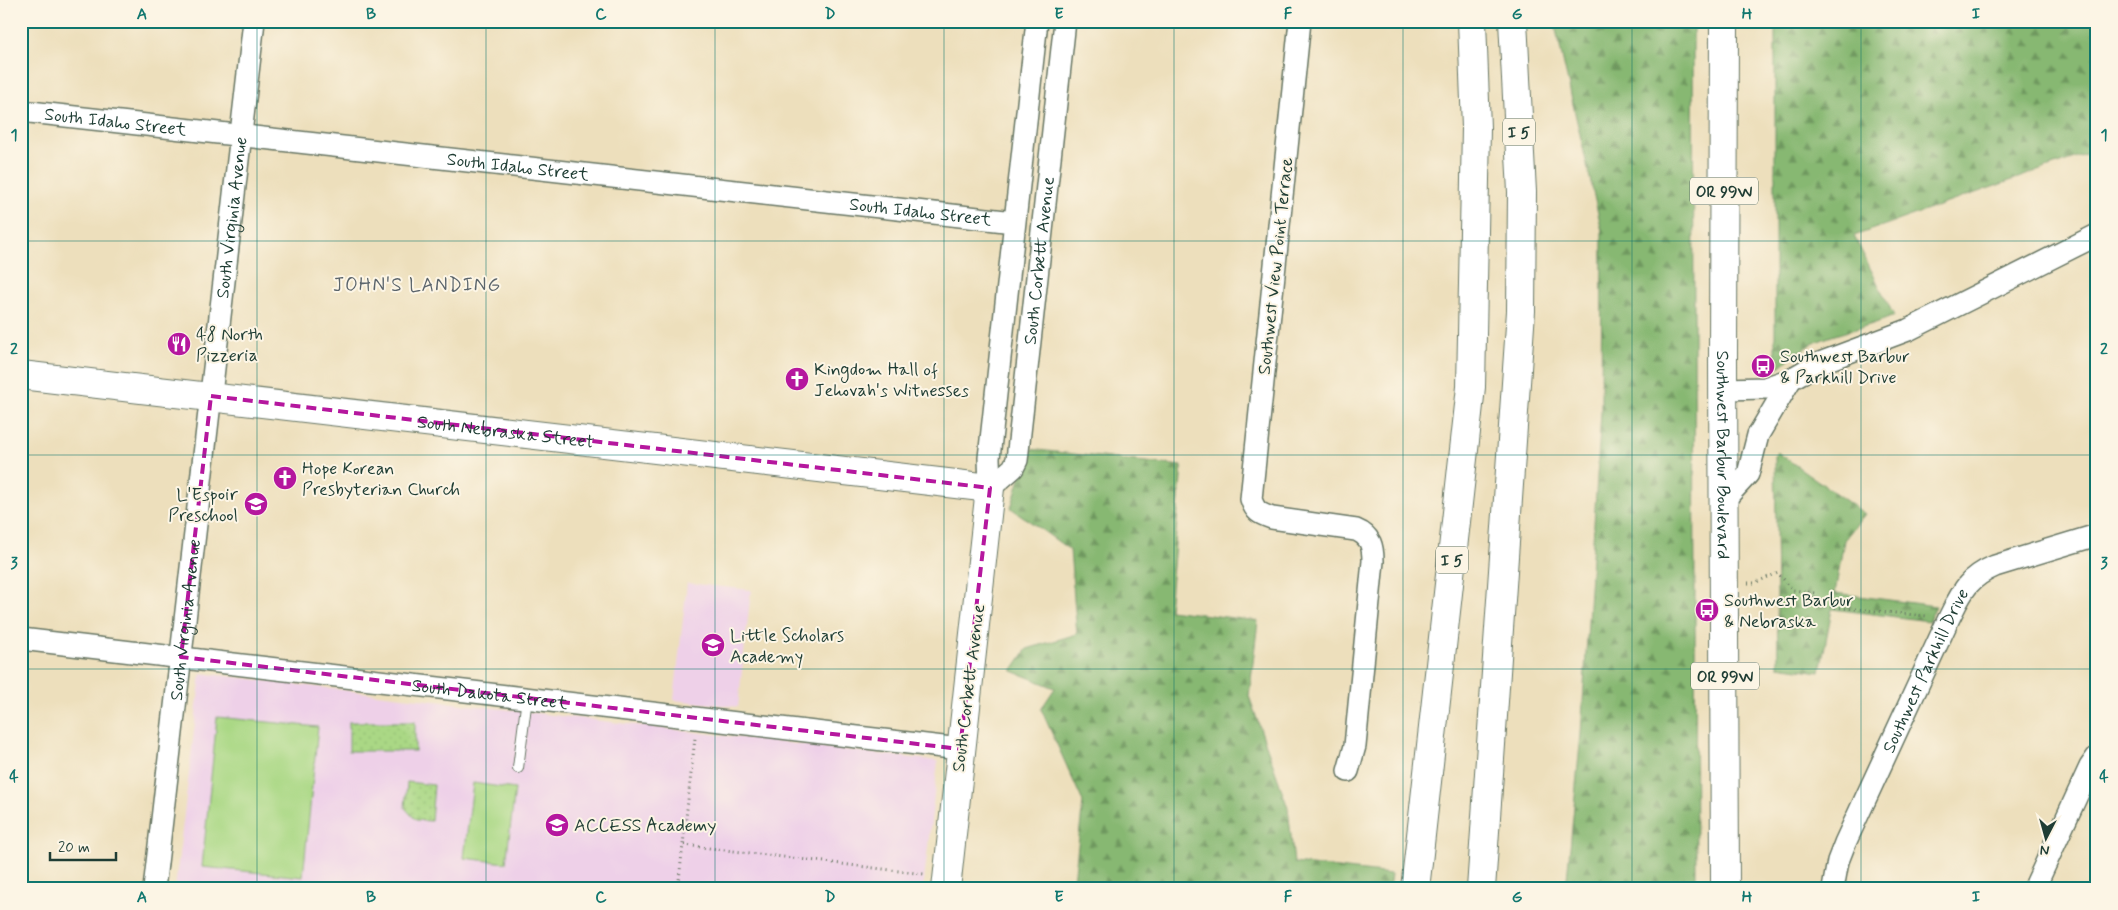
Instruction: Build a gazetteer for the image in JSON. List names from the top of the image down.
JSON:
{
  "streets": {
    "main road": [
      "I 5",
      "OR 99W",
      "South Corbett Avenue",
      "South Nebraska Street",
      "Southwest Barbur Boulevard"
    ],
    "street": [
      "South Idaho Street",
      "South Virginia Avenue",
      "Southwest View Point Terrace",
      "Southwest Parkhill Drive",
      "South Dakota Street"
    ]
  },
  "crossings": [
    ["South Idaho Street", "South Virginia Avenue"],
    ["South Idaho Street", "South Corbett Avenue"],
    ["South Virginia Avenue", "South Nebraska Street"],
    ["South Virginia Avenue", "South Dakota Street"],
    ["South Corbett Avenue", "South Nebraska Street"],
    ["South Corbett Avenue", "South Dakota Street"]
  ],
  "districts": ["JOHN'S LANDING"],
  "places": {
    "restaurant": ["48 North Pizzeria"],
    "bus stop": ["Southwest Barbur & Parkhill Drive", "Southwest Barbur & Nebraska"],
    "church": ["Kingdom Hall of Jehovah's Witnesses", "Hope Korean Presbyterian Church"],
    "school or university": ["L'Espoir Preschool", "Little Scholars Academy", "ACCESS Academy"]
  },
  "scale_bar": "20 m",
  "north": "bottom",
  "grid": {
    "columns": [
      "A",
      "B",
      "C",
      "D",
      "E",
      "F",
      "G",
      "H",
      "I"
    ],
    "rows": [
      "1",
      "2",
      "3",
      "4"
    ]
  }
}
